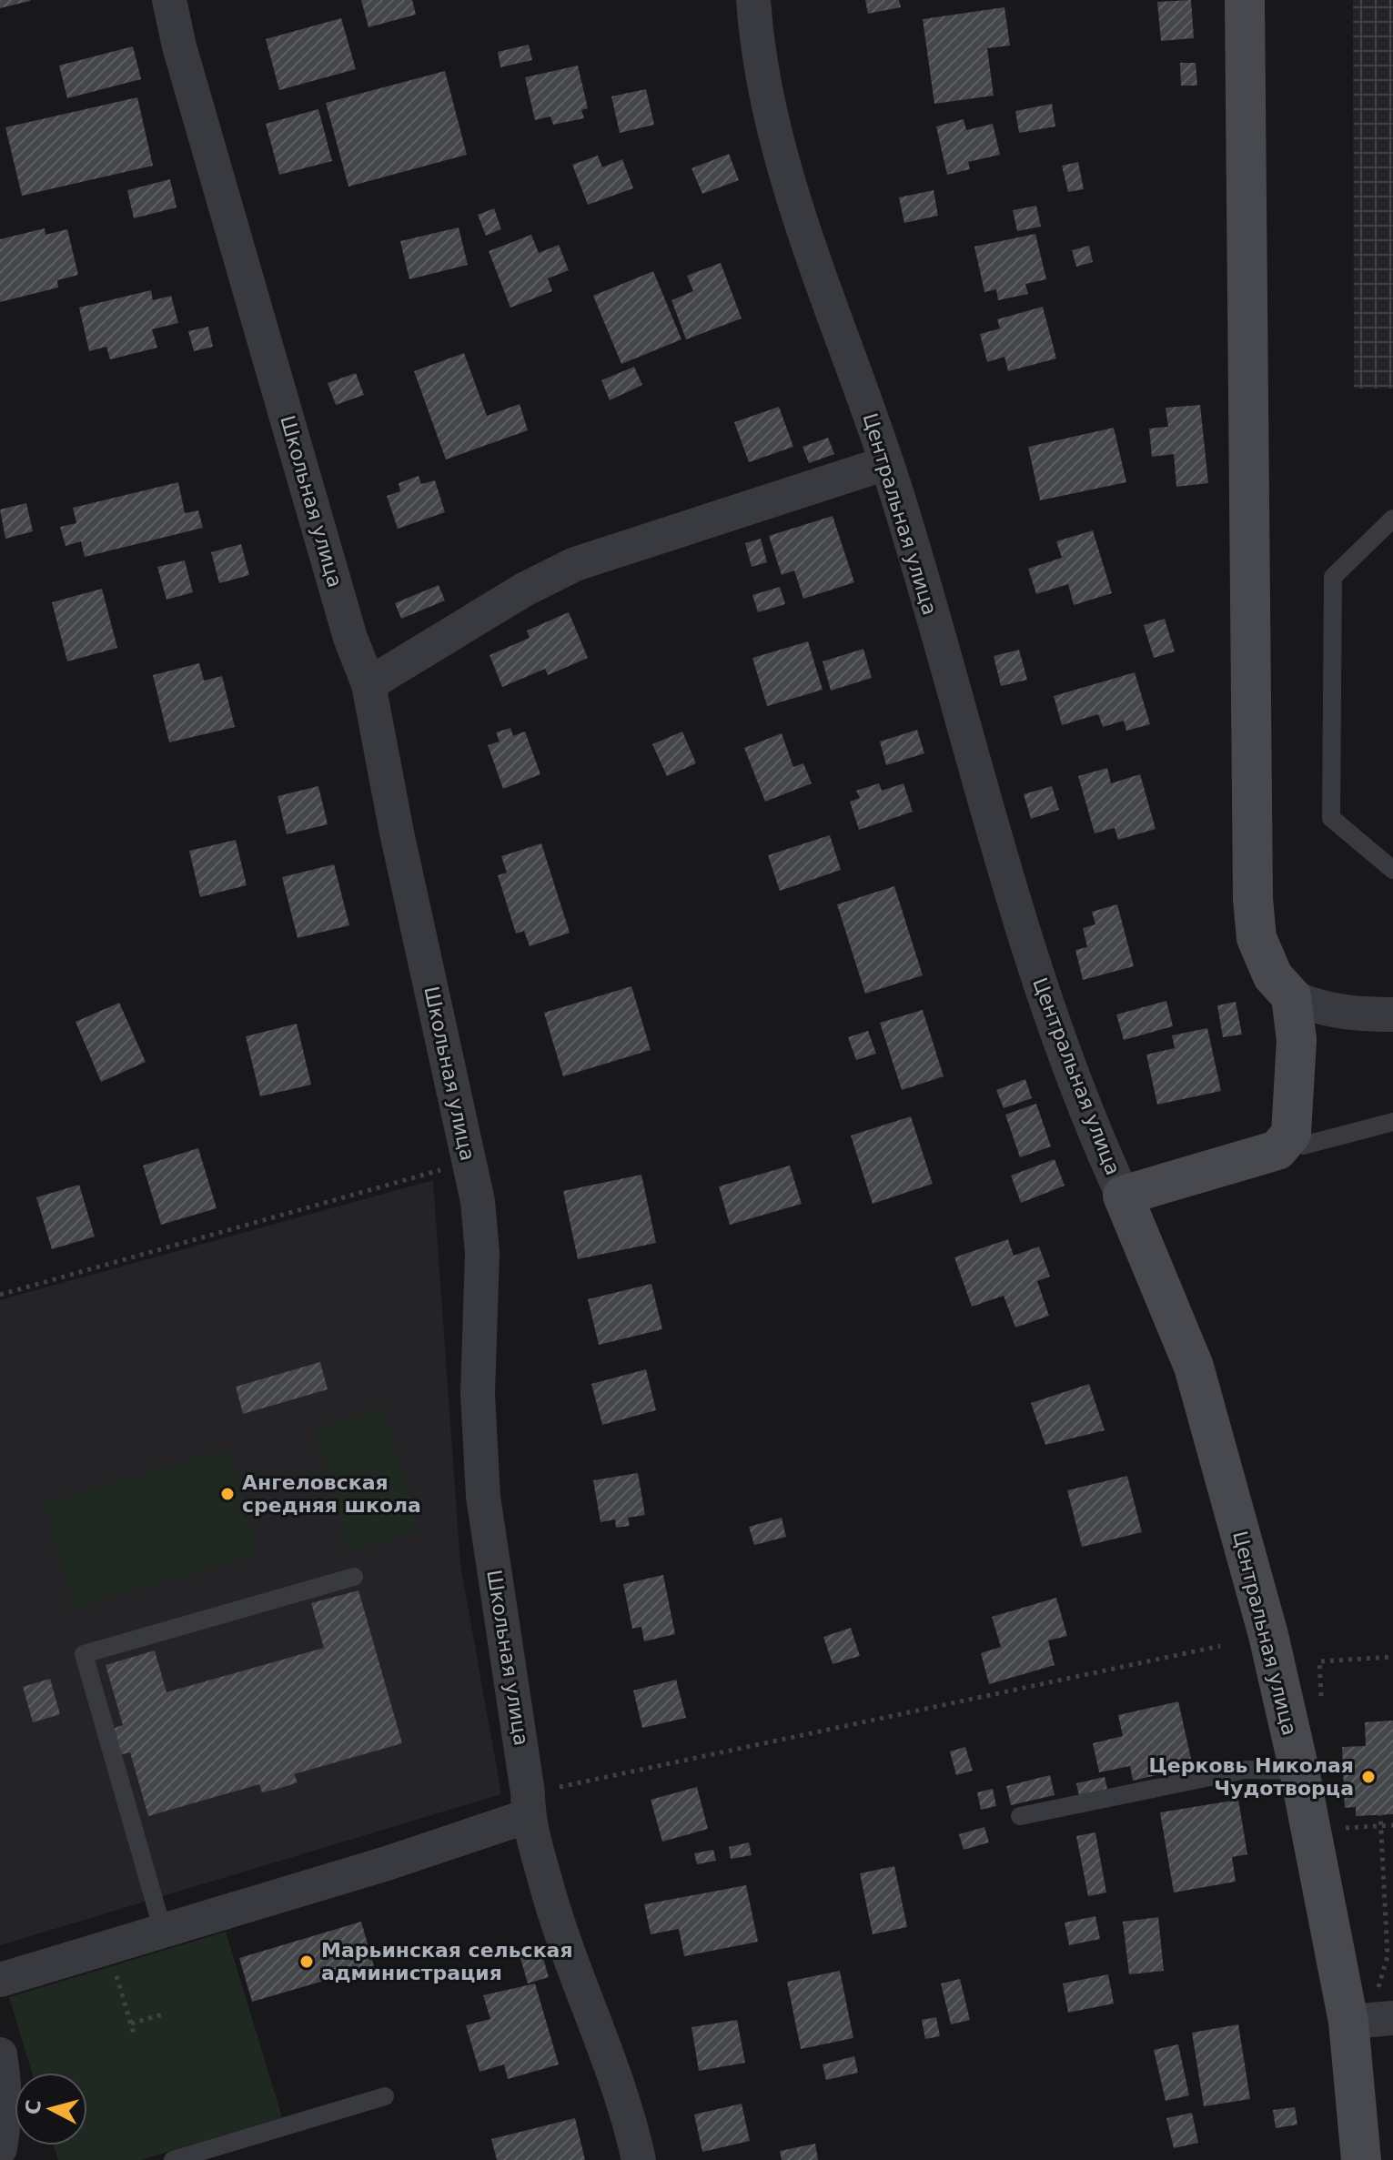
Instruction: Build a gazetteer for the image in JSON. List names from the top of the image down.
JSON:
{
  "streets": {
    "street": ["Школьная улица", "Центральная улица"]
  },
  "places": ["Ангеловская средняя школа", "Церковь Николая Чудотворца", "Марьинская сельская администрация"],
  "north": "left"
}
